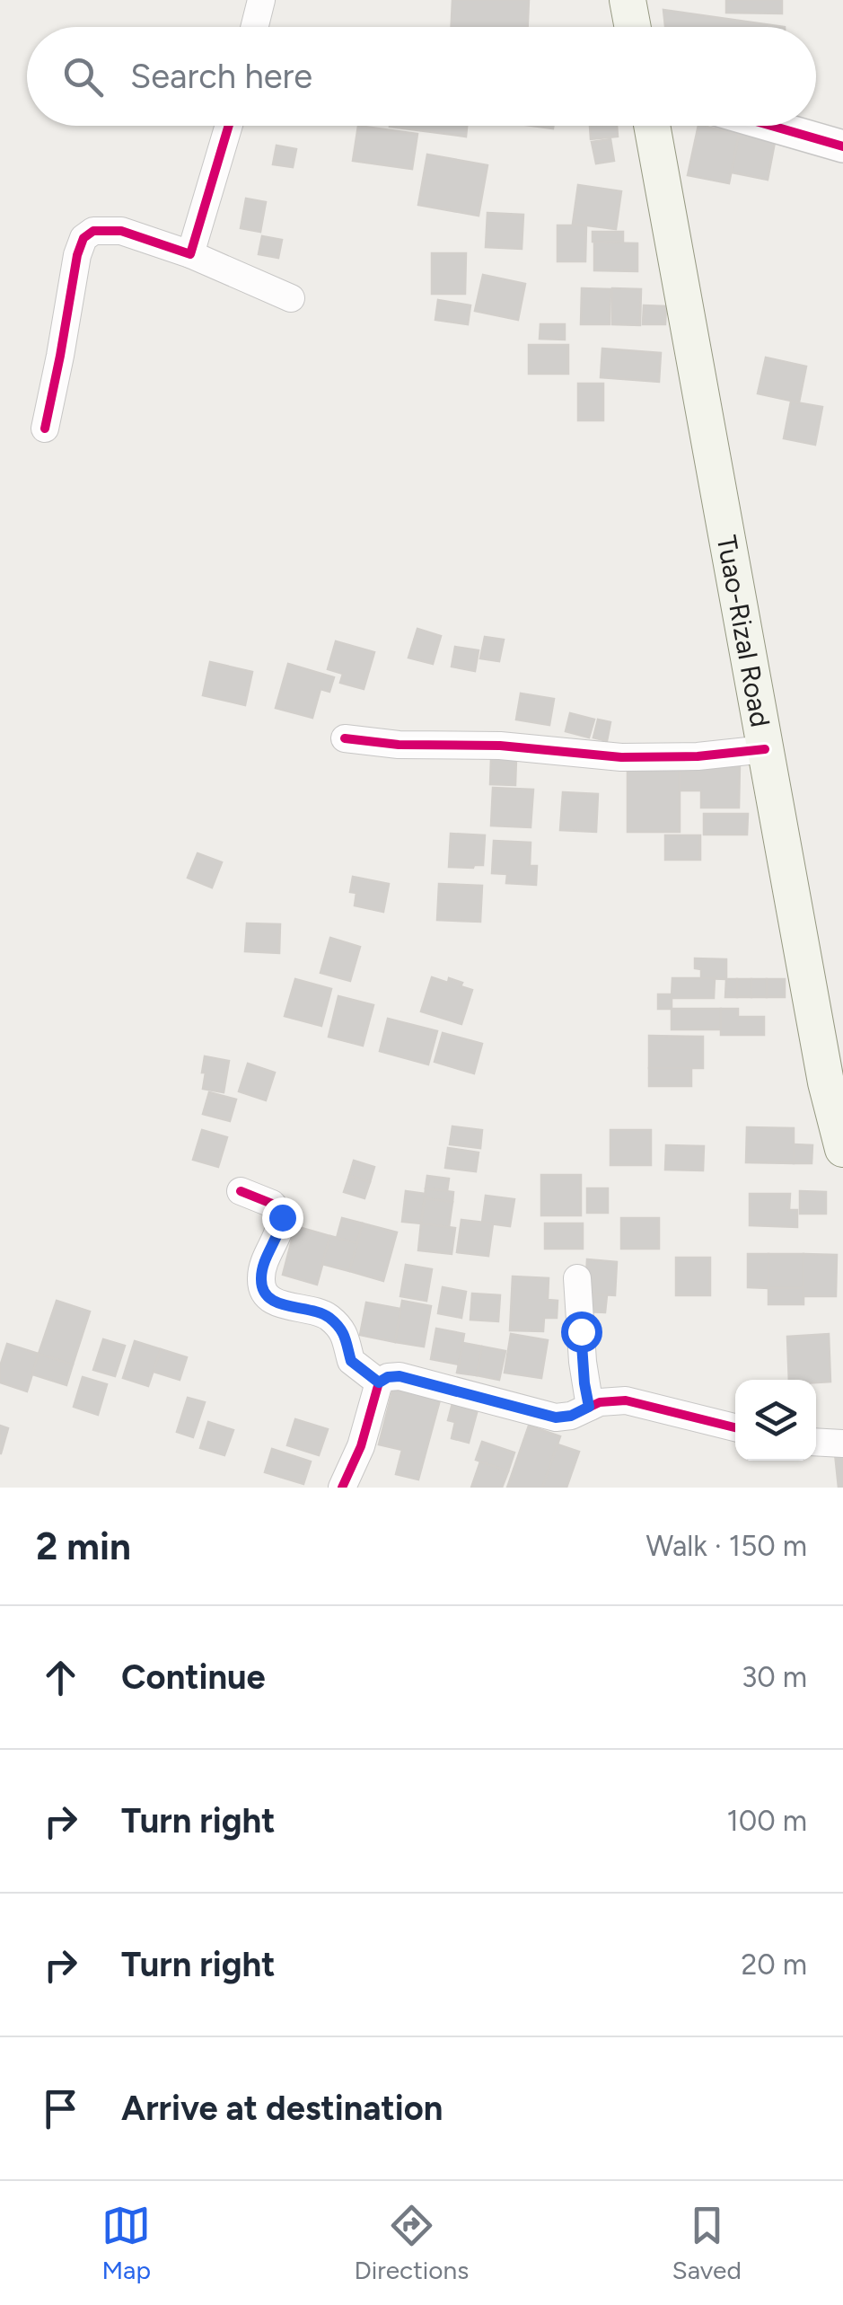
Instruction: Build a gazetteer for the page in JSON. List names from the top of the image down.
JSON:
{
  "streets": {
    "main road": ["Tuao-Rizal Road"]
  },
  "page": {
    "search": "Search here",
    "heading": ["2 min", "Walk · 150 m"],
    "list": [
      ["Continue", "30 m"],
      ["Turn right", "100 m"],
      ["Turn right", "20 m"],
      "Arrive at destination"
    ],
    "nav": ["Map", "Directions", "Saved"]
  }
}
